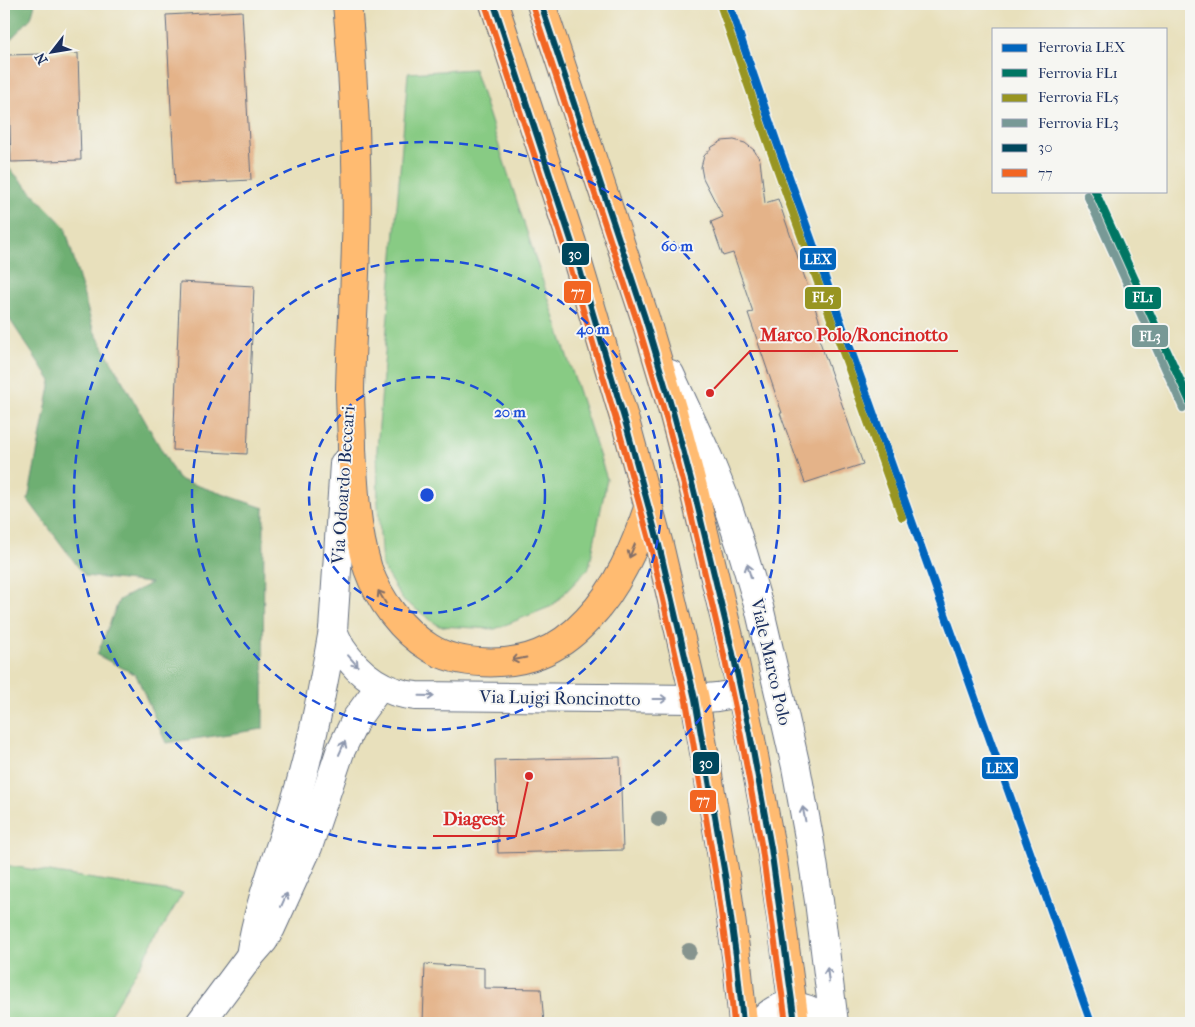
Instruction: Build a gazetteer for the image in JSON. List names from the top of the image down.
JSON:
{
  "streets": {
    "main road": ["Via Odoardo Beccari", "Viale Marco Polo"],
    "street": ["Via Luigi Roncinotto"]
  },
  "crossings": [
    ["Via Odoardo Beccari", "Via Luigi Roncinotto"],
    ["Viale Marco Polo", "Via Luigi Roncinotto"]
  ],
  "one_way": ["Via Luigi Roncinotto"],
  "places": ["Marco Polo/Roncinotto", "Diagest"],
  "lines": [
    "rail line LEX",
    "transit line 30",
    "rail line FL5",
    "transit line 77",
    "rail line FL1",
    "rail line FL3"
  ],
  "legend": [
    "Ferrovia LEX",
    "Ferrovia FL1",
    "Ferrovia FL5",
    "Ferrovia FL3",
    "30",
    "77"
  ],
  "north": "bottom left",
  "rings": ["60 m", "40 m", "20 m"]
}
